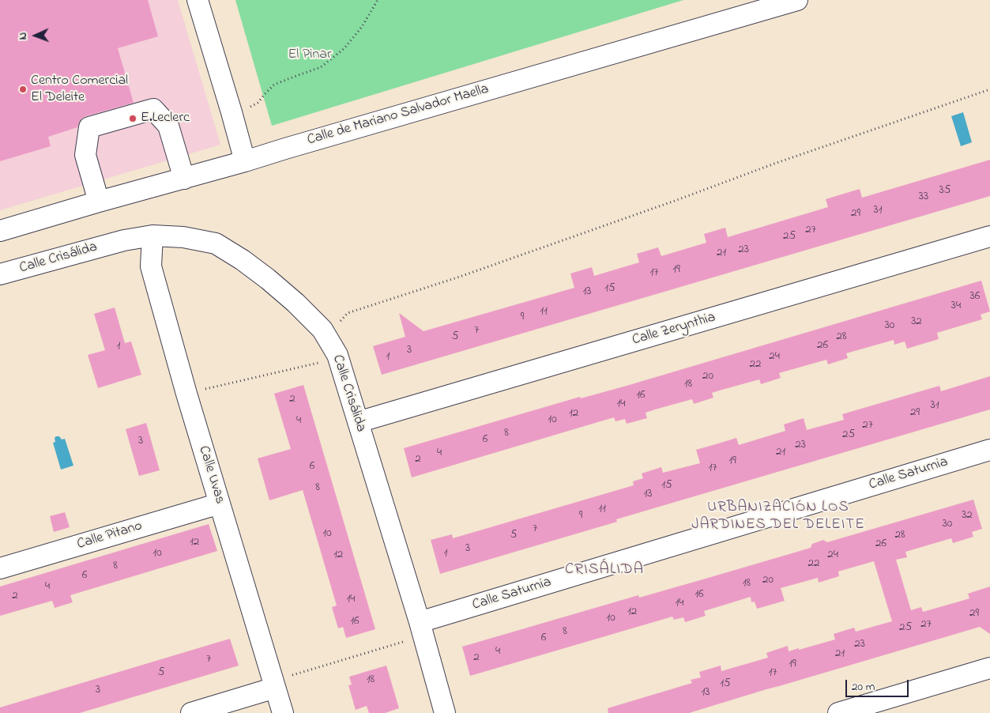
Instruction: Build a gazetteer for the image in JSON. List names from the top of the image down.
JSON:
{
  "streets": {
    "street": [
      "Calle de Mariano Salvador Maella",
      "Calle Crisálida",
      "Calle Zerynthia",
      "Calle Saturnia",
      "Calle Uvas",
      "Calle Pitano"
    ]
  },
  "crossings": [
    ["Calle Crisálida", "Calle Zerynthia"],
    ["Calle Crisálida", "Calle Saturnia"],
    ["Calle Crisálida", "Calle Uvas"],
    ["Calle Uvas", "Calle Pitano"]
  ],
  "districts": ["URBANIZACIÓN LOS JARDINES DEL DELEITE", "CRISÁLIDA"],
  "parks": ["El Pinar"],
  "places": ["Centro Comercial El Deleite", "E.Leclerc"],
  "house_numbers": [
    "35",
    "33",
    "31",
    "29",
    "27",
    "25",
    "23",
    "21",
    "19",
    "17",
    "15",
    "13",
    "36",
    "34",
    "11",
    "9",
    "32",
    "30",
    "7",
    "5",
    "28",
    "26",
    "1",
    "3",
    "1",
    "24",
    "22",
    "20",
    "18",
    "16",
    "2",
    "14",
    "31",
    "29",
    "12",
    "10",
    "4",
    "27",
    "8",
    "25",
    "6",
    "3",
    "23",
    "21",
    "4",
    "2",
    "19",
    "6",
    "17",
    "15",
    "8",
    "13",
    "11",
    "9",
    "32",
    "30",
    "7",
    "10",
    "5",
    "28",
    "12",
    "26",
    "3",
    "10",
    "1",
    "12",
    "24",
    "22",
    "8",
    "6",
    "20",
    "18",
    "4",
    "16",
    "2",
    "14",
    "14",
    "12",
    "29",
    "10",
    "16",
    "27",
    "25",
    "8",
    "6",
    "23",
    "4",
    "21",
    "2",
    "7",
    "19",
    "5",
    "17",
    "18",
    "15",
    "3",
    "13"
  ],
  "scale_bar": "20 m",
  "north": "left"
}
